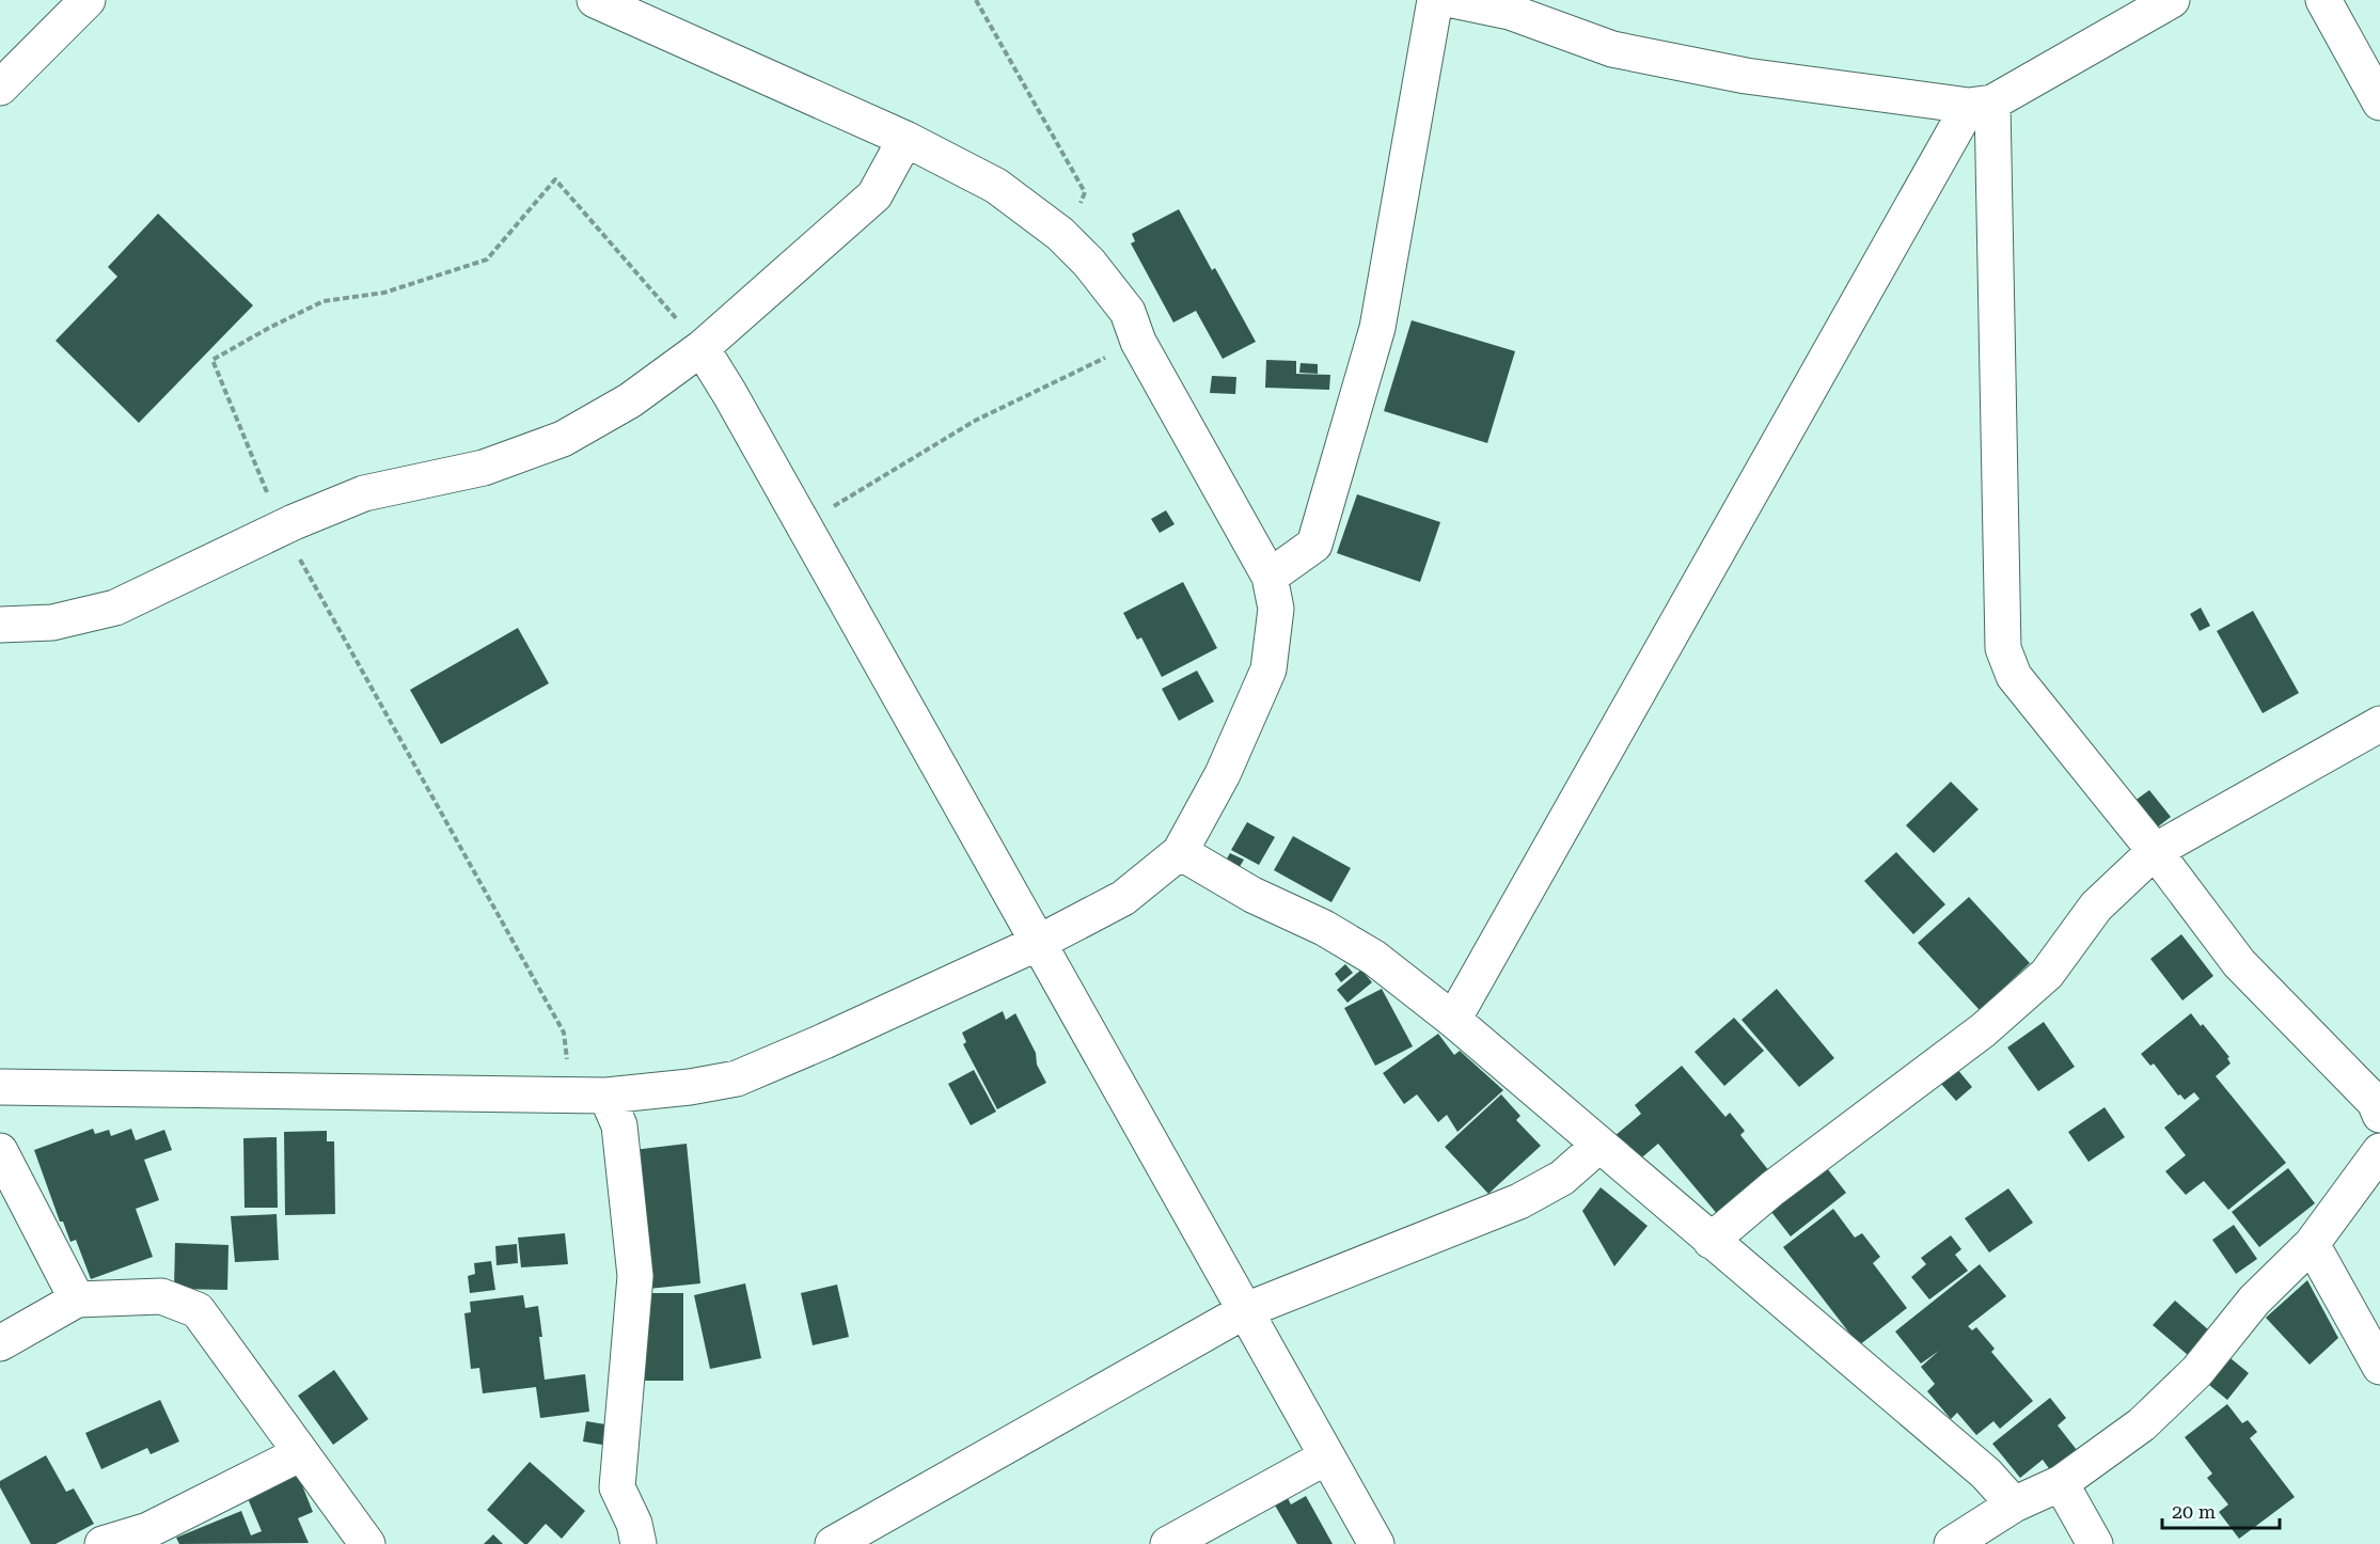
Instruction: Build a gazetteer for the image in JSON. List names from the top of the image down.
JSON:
{
  "scale_bar": "20 m"
}
